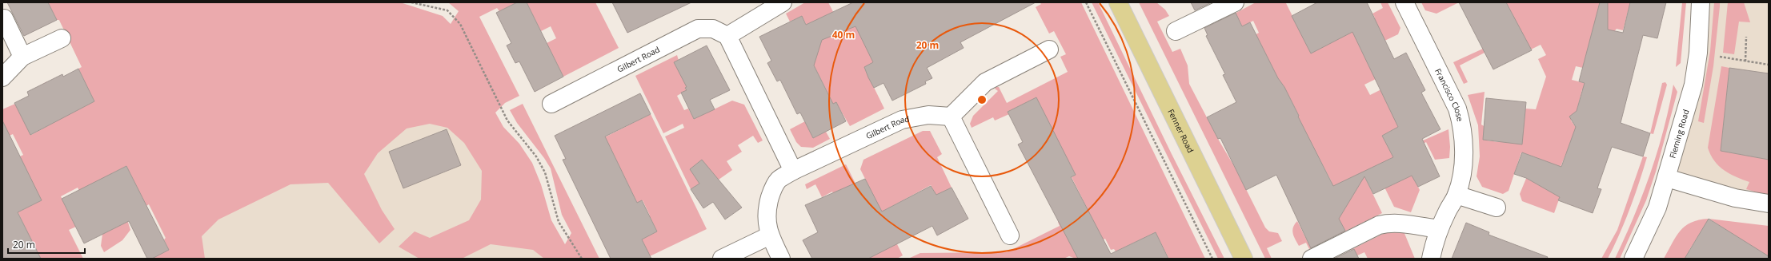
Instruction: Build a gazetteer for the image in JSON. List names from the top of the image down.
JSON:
{
  "streets": {
    "main road": ["Fenner Road"],
    "street": ["Gilbert Road", "Francisco Close", "Fleming Road"]
  },
  "scale_bar": "20 m",
  "rings": ["40 m", "20 m"]
}
